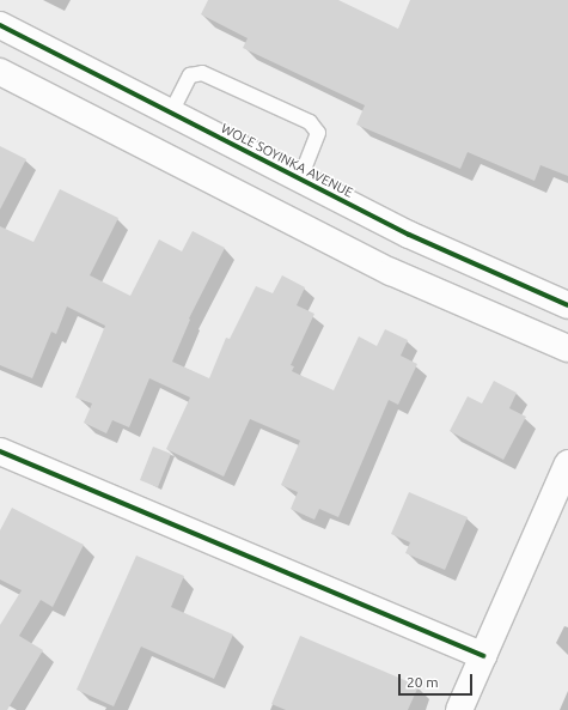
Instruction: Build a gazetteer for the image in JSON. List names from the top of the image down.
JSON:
{
  "streets": {
    "street": ["WOLE SOYINKA AVENUE"]
  },
  "scale_bar": "20 m"
}
